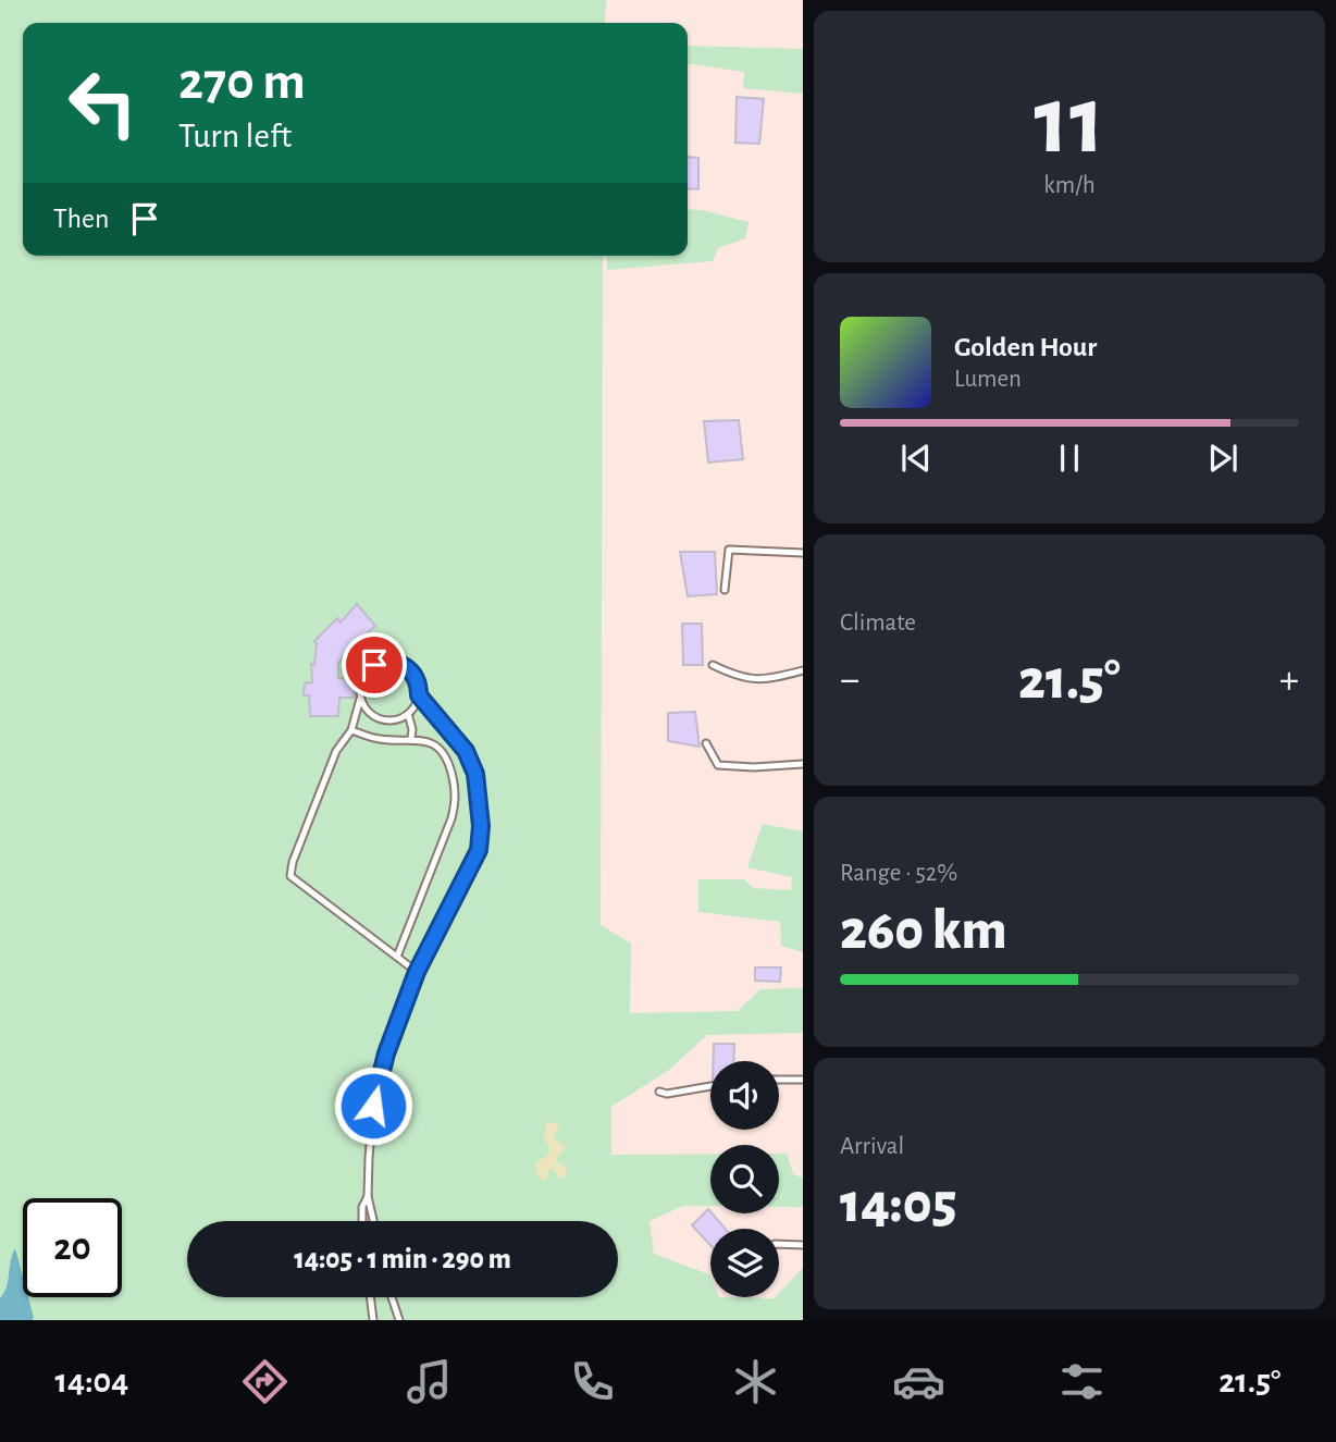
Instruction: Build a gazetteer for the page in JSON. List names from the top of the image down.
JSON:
{
  "page": {
    "tile": [
      ["11", "km/h"],
      "Climate",
      ["Range · 52%", "260 km"],
      ["Arrival", "14:05"]
    ],
    "turn": ["270 m", "Turn left"],
    "then": "Then",
    "song": ["Golden Hour", "Lumen"],
    "heat": ["−", "21.5°", "+"],
    "limit": "20",
    "trip": "14:05 · 1 min · 290 m",
    "tabs": ["14:04", "21.5°"]
  }
}
